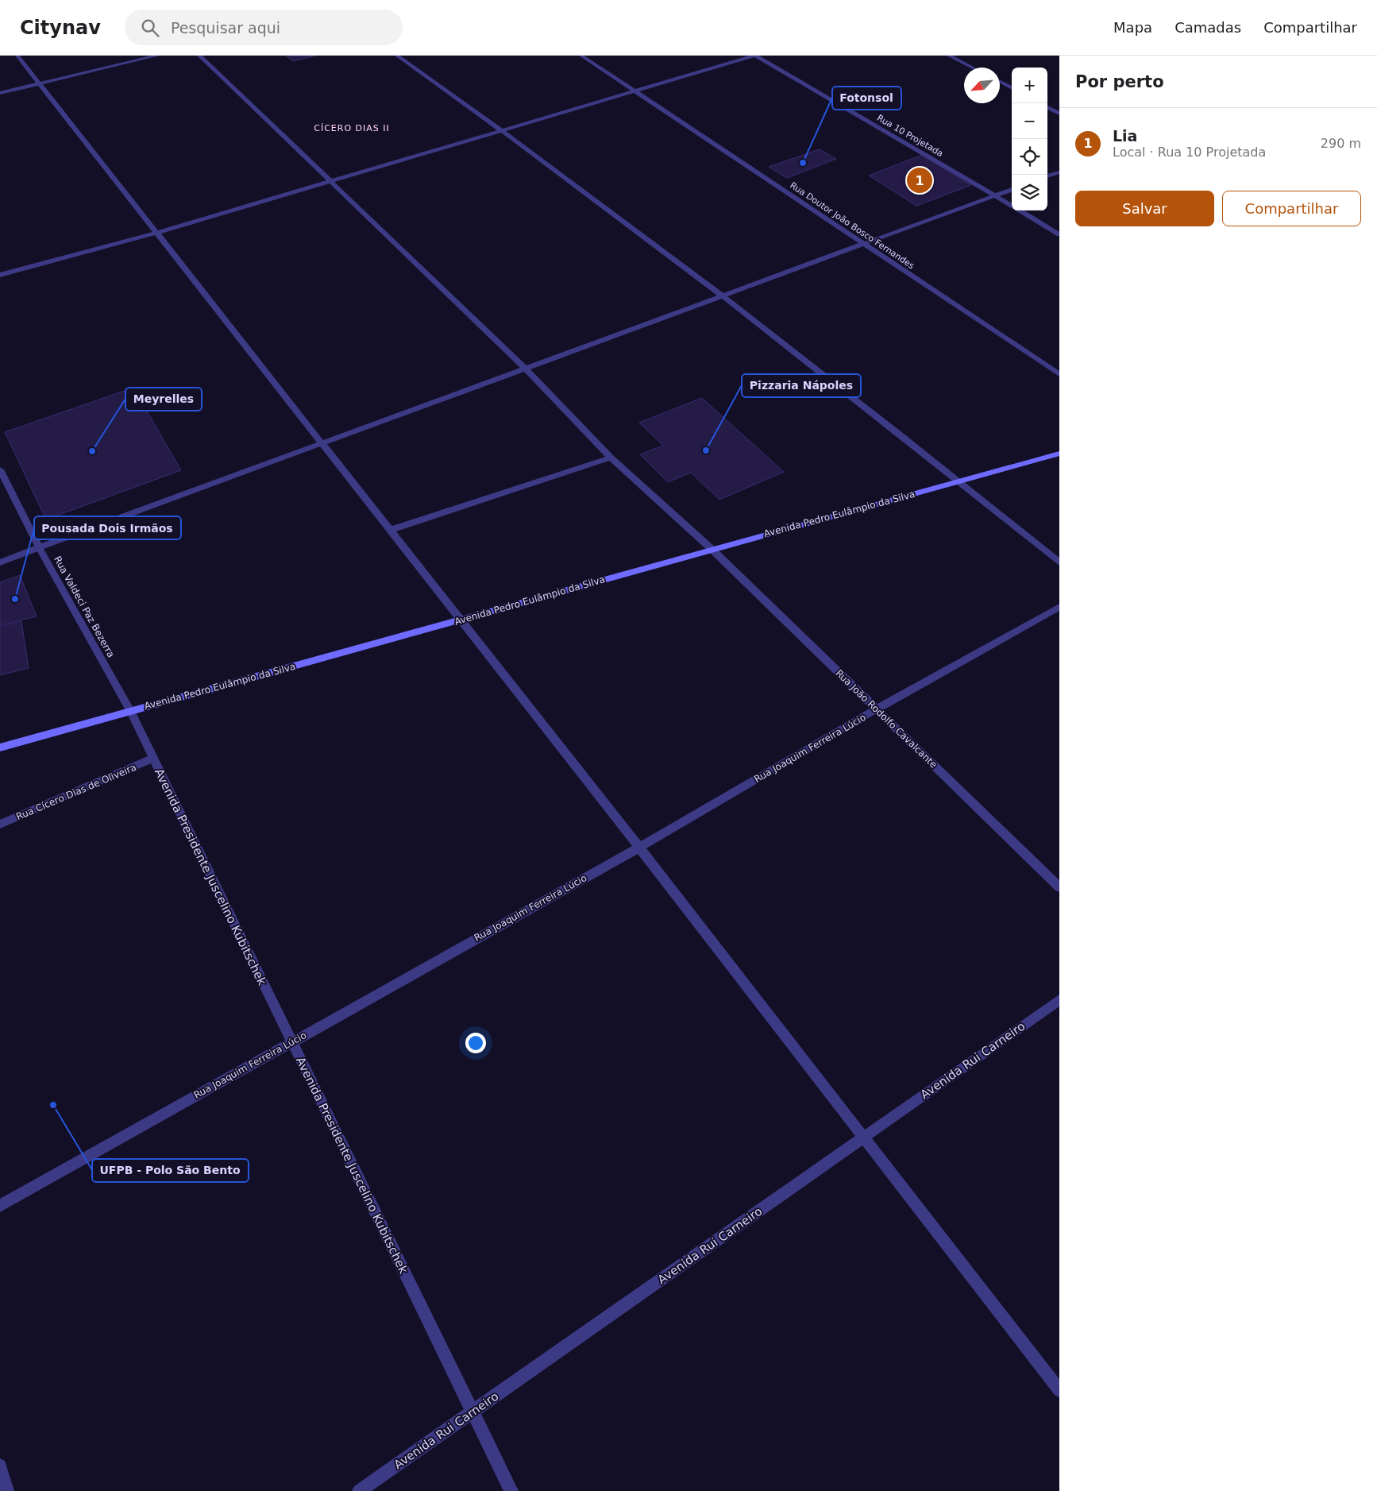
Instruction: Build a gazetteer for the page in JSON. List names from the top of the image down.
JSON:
{
  "streets": {
    "main road": ["Avenida Pedro Eulâmpio da Silva"],
    "street": [
      "Rua 10 Projetada",
      "Rua Doutor João Bosco Fernandes",
      "Rua Valdeci Paz Bezerra",
      "Rua João Rodolfo Cavalcante",
      "Rua Joaquim Ferreira Lúcio",
      "Rua Cícero Dias de Oliveira",
      "Avenida Presidente Juscelino Kubitschek",
      "Avenida Rui Carneiro"
    ]
  },
  "crossings": [
    ["Avenida Pedro Eulâmpio da Silva", "Rua Valdeci Paz Bezerra"],
    ["Avenida Pedro Eulâmpio da Silva", "Rua João Rodolfo Cavalcante"],
    ["Avenida Pedro Eulâmpio da Silva", "Avenida Presidente Juscelino Kubitschek"],
    ["Rua Valdeci Paz Bezerra", "Avenida Presidente Juscelino Kubitschek"],
    ["Rua João Rodolfo Cavalcante", "Rua Joaquim Ferreira Lúcio"],
    ["Rua Joaquim Ferreira Lúcio", "Avenida Presidente Juscelino Kubitschek"],
    ["Rua Cícero Dias de Oliveira", "Avenida Presidente Juscelino Kubitschek"],
    ["Avenida Presidente Juscelino Kubitschek", "Avenida Rui Carneiro"]
  ],
  "districts": ["CÍCERO DIAS II"],
  "places": [
    "Fotonsol",
    "Pizzaria Nápoles",
    "Meyrelles",
    "Pousada Dois Irmãos",
    "UFPB - Polo São Bento"
  ],
  "north": "bottom left",
  "page": {
    "header": "Citynav",
    "search": "Pesquisar aqui",
    "nav": ["Mapa", "Camadas", "Compartilhar"],
    "heading": "Por perto",
    "map_buttons": ["+", "−"],
    "list": [
      {
        "mark": "1",
        "name": "Lia",
        "note": "Local · Rua 10 Projetada",
        "value": "290 m"
      }
    ],
    "pins": "1",
    "buttons": ["Salvar", "Compartilhar"]
  }
}
